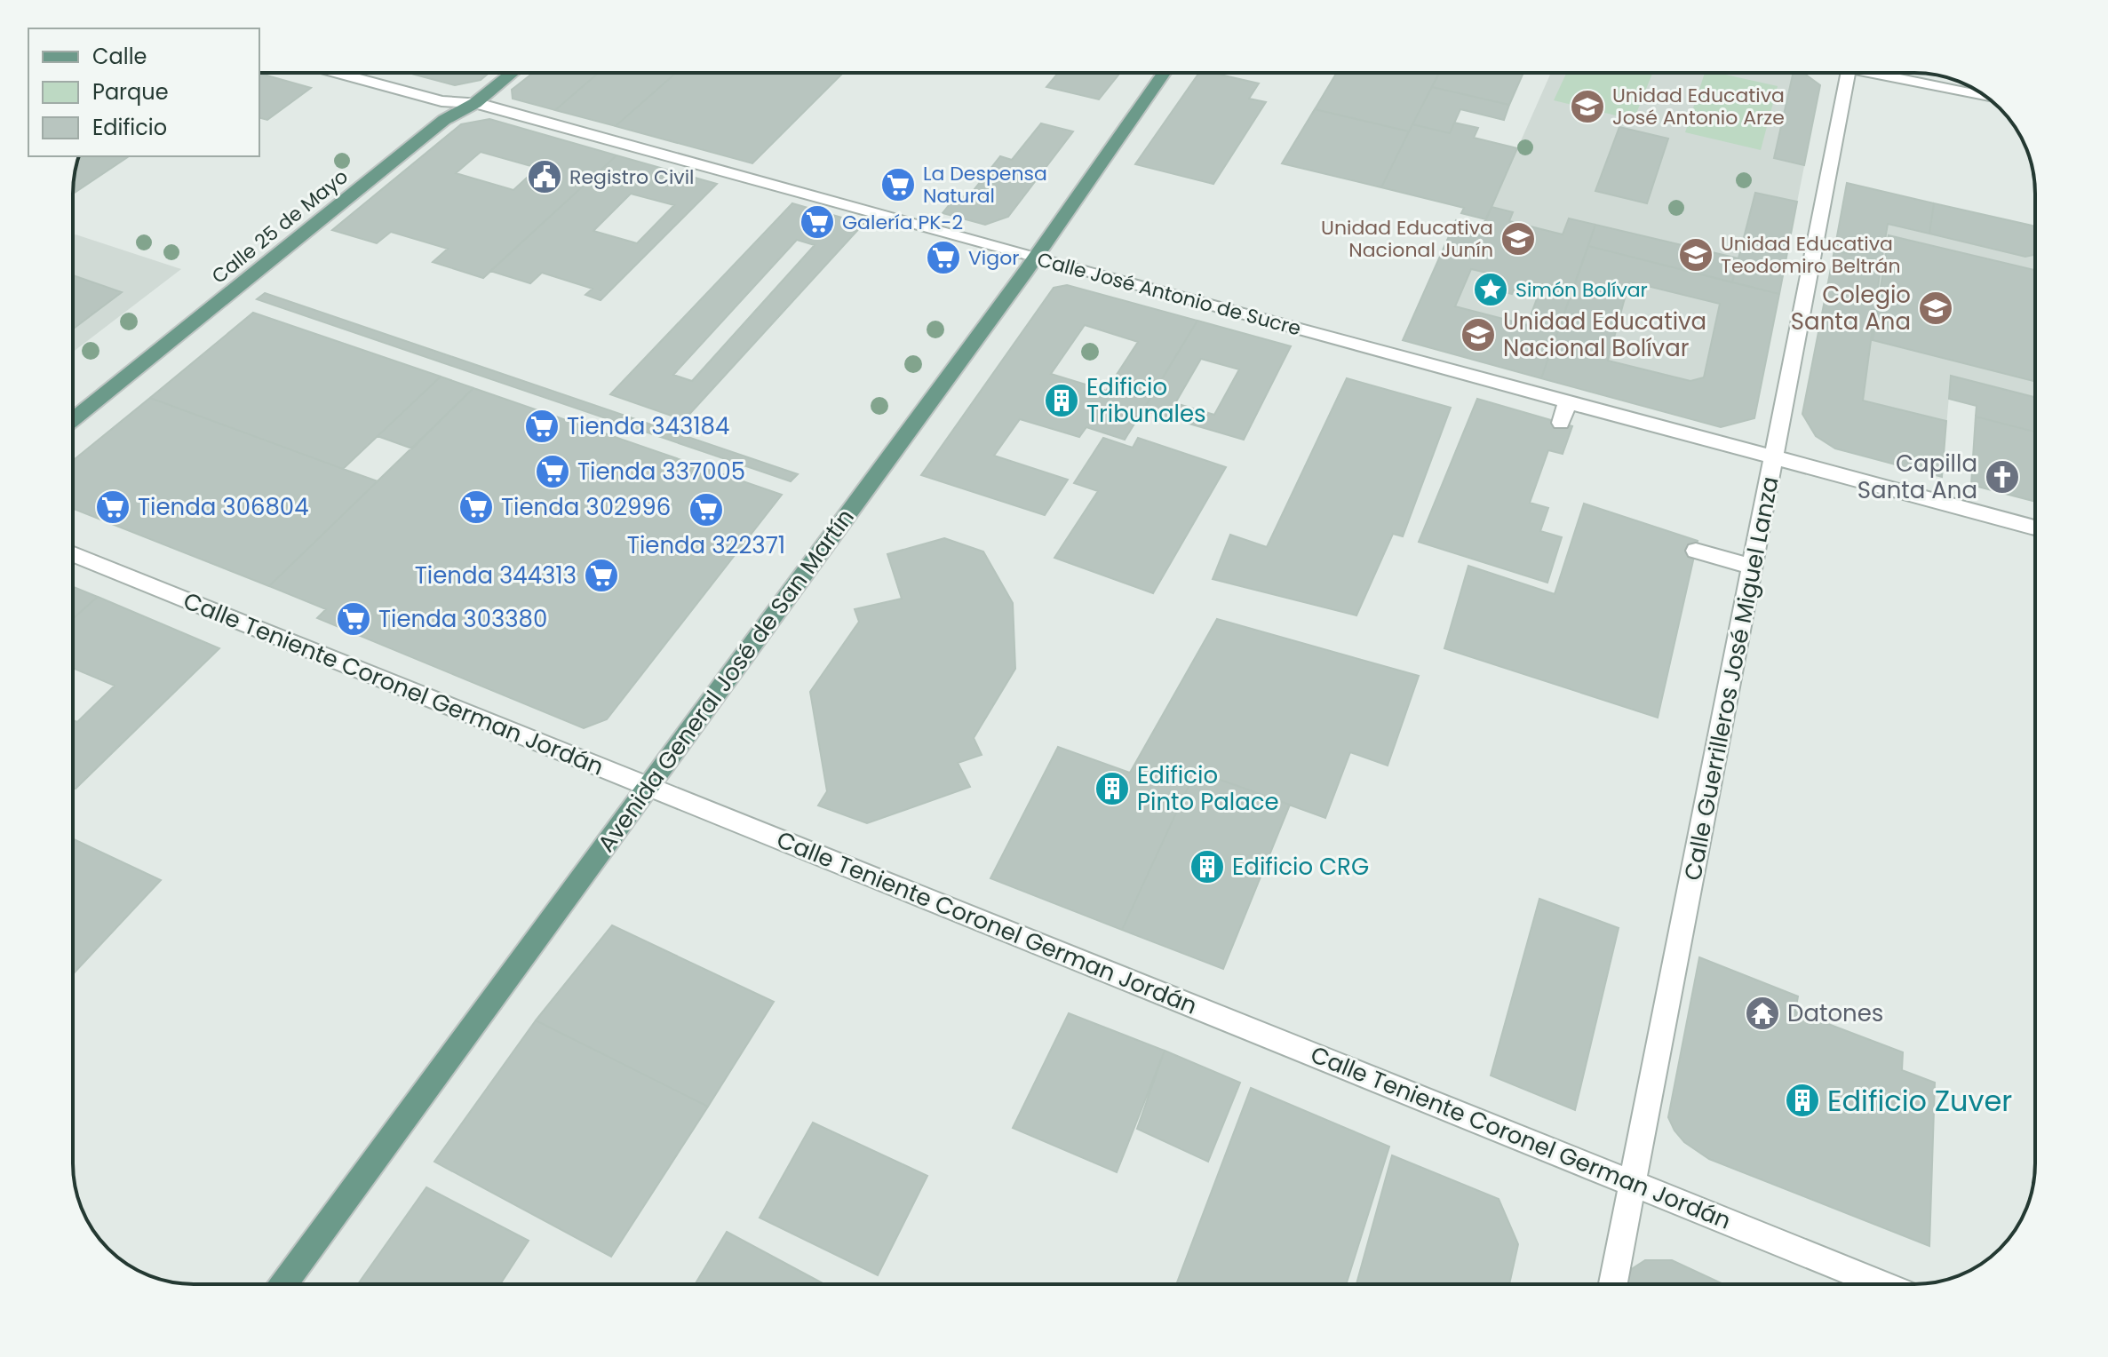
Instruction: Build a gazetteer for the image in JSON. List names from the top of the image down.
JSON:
{
  "streets": {
    "main road": ["Calle 25 de Mayo", "Avenida General José de San Martín"],
    "street": ["Calle José Antonio de Sucre", "Calle Guerrilleros José Miguel Lanza", "Calle Teniente Coronel German Jordán"]
  },
  "crossings": [
    ["Calle 25 de Mayo", "Calle José Antonio de Sucre"],
    ["Calle José Antonio de Sucre", "Calle Guerrilleros José Miguel Lanza"],
    ["Calle José Antonio de Sucre", "Avenida General José de San Martín"],
    ["Calle Guerrilleros José Miguel Lanza", "Calle Teniente Coronel German Jordán"],
    ["Avenida General José de San Martín", "Calle Teniente Coronel German Jordán"]
  ],
  "places": {
    "school or university": [
      "Unidad Educativa José Antonio Arze",
      "Unidad Educativa Nacional Junín",
      "Unidad Educativa Teodomiro Beltrán",
      "Colegio Santa Ana",
      "Unidad Educativa Nacional Bolívar"
    ],
    "public building": ["Registro Civil"],
    "supermarket": [
      "La Despensa Natural",
      "Galería PK-2",
      "Vigor",
      "Tienda 343184",
      "Tienda 337005",
      "Tienda 306804",
      "Tienda 302996",
      "Tienda 322371",
      "Tienda 344313",
      "Tienda 303380"
    ],
    "place": ["Simón Bolívar"],
    "building": [
      "Edificio Tribunales",
      "Edificio Pinto Palace",
      "Edificio CRG",
      "Edificio Zuver"
    ],
    "church": ["Capilla Santa Ana"],
    "temple": ["Datones"]
  },
  "legend": ["Calle", "Parque", "Edificio"]
}
